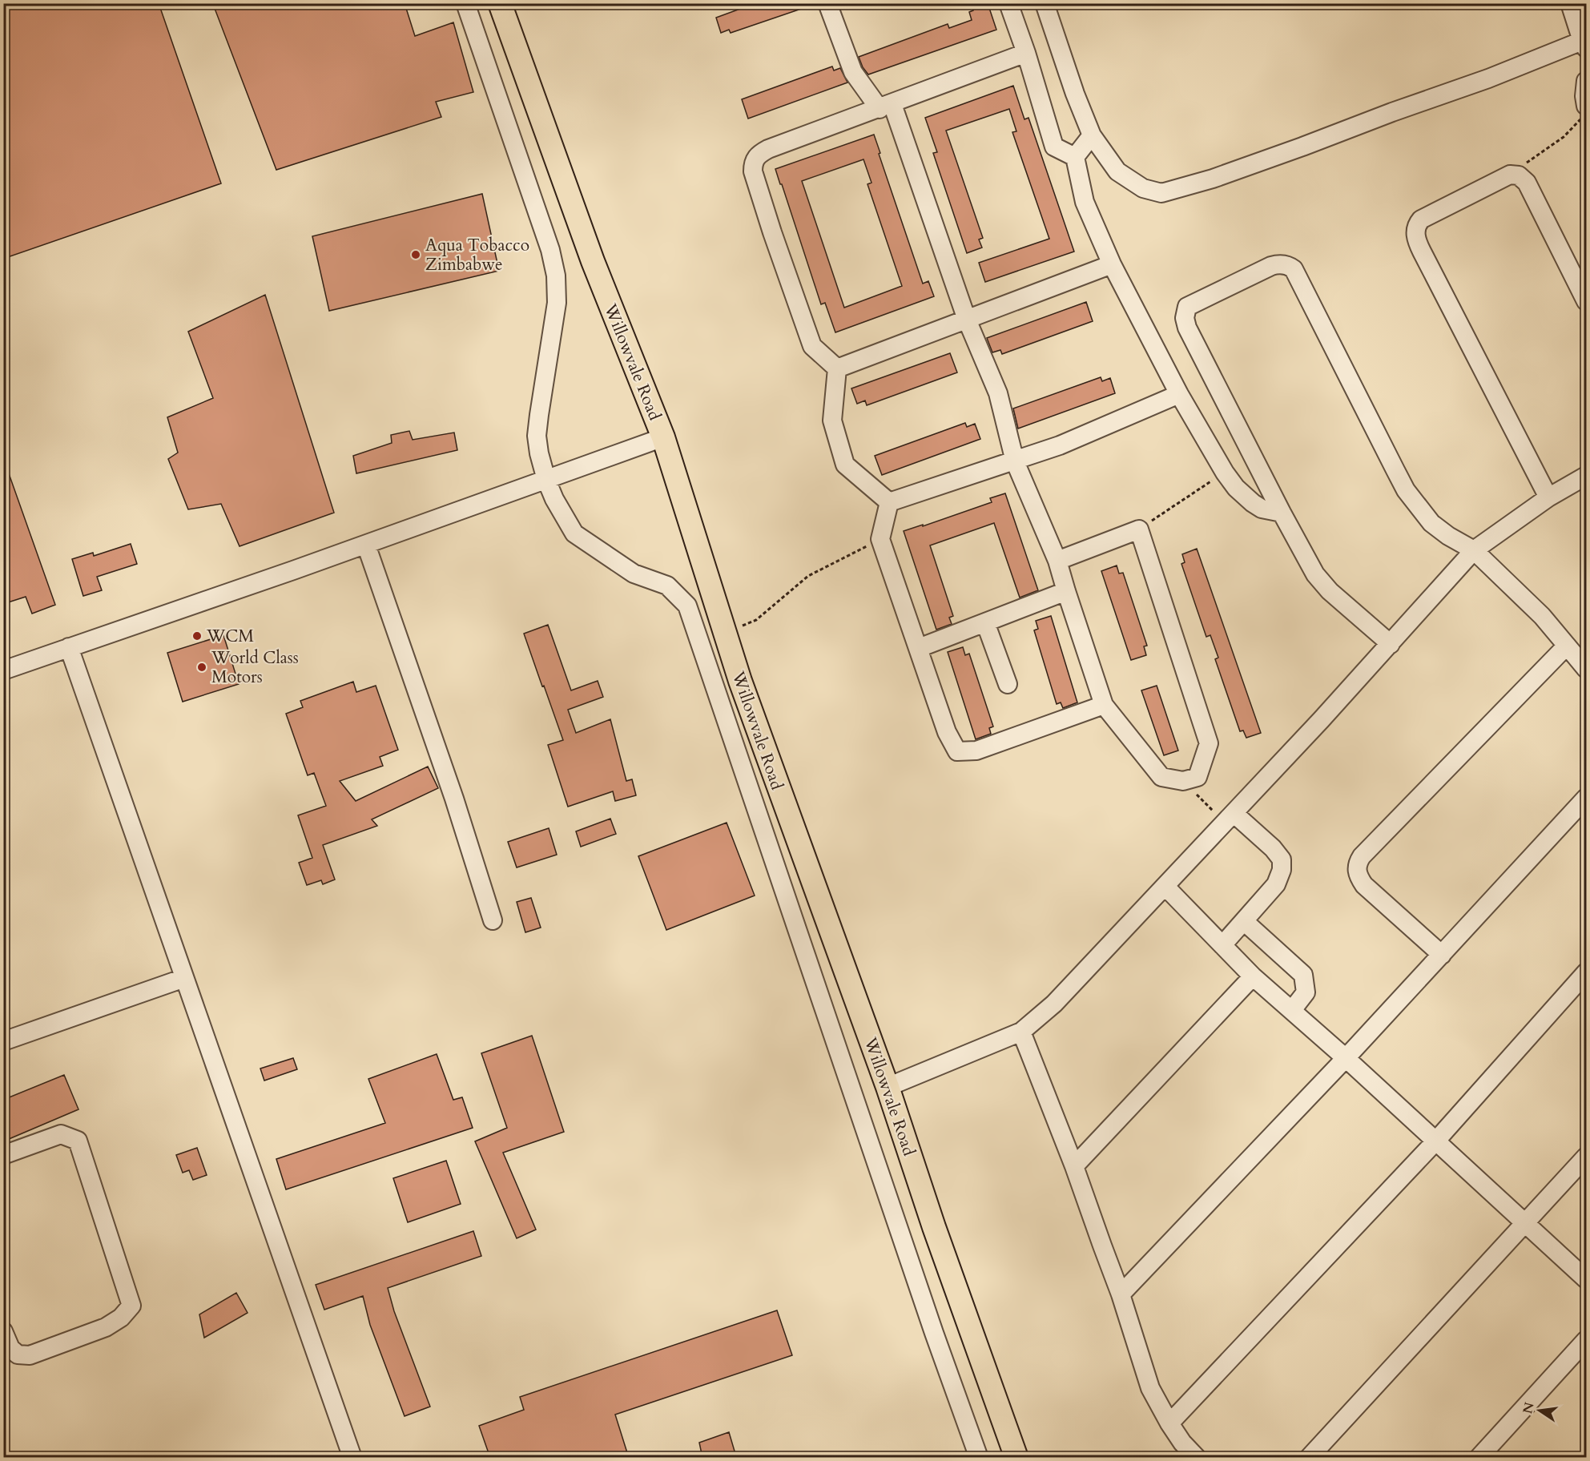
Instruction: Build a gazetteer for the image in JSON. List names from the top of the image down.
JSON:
{
  "streets": {
    "main road": ["Willowvale Road"]
  },
  "places": ["Aqua Tobacco Zimbabwe", "WCM", "World Class Motors"],
  "north": "left"
}
